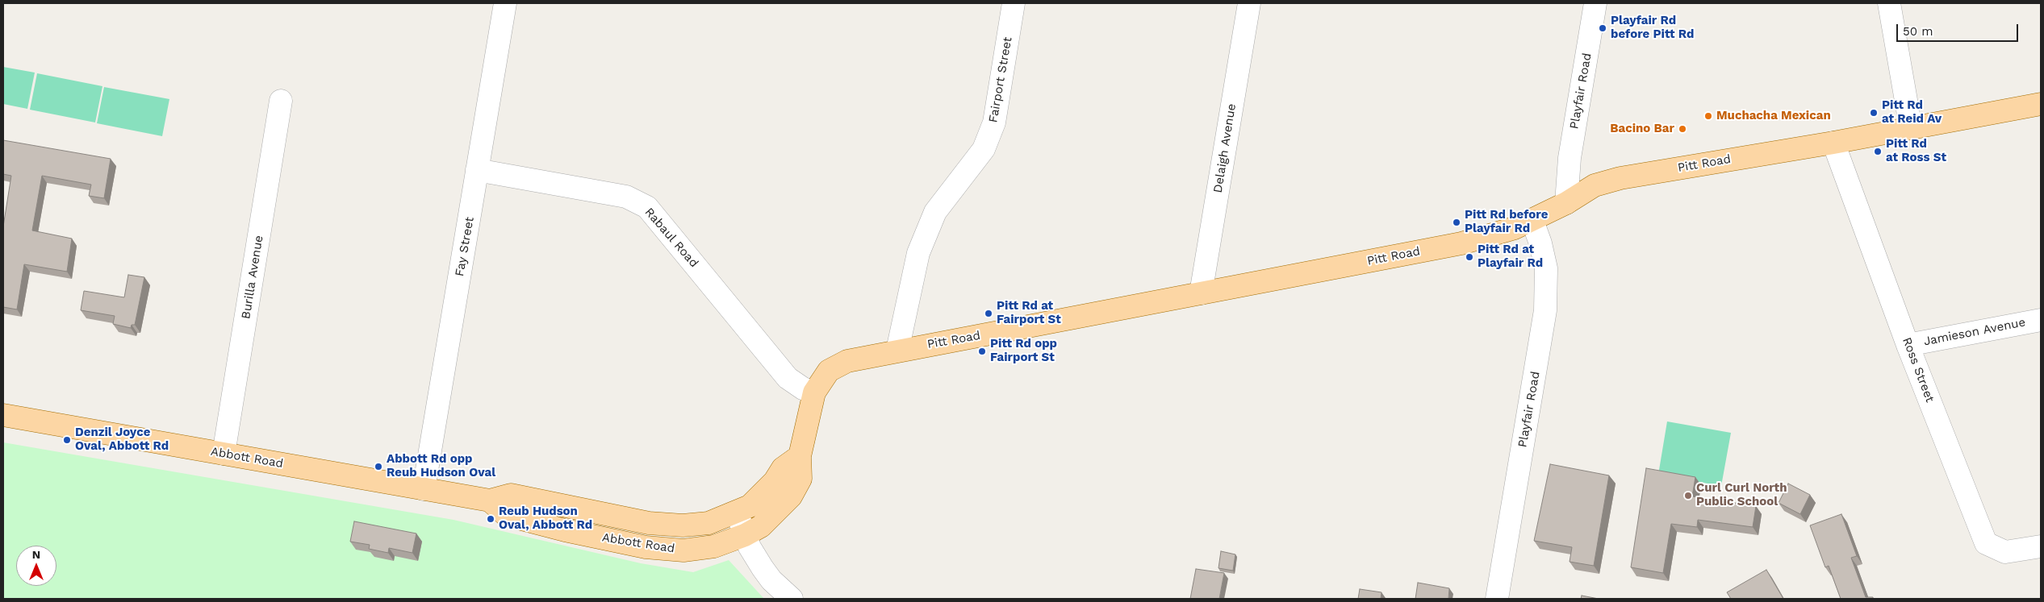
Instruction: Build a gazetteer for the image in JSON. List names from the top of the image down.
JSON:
{
  "streets": {
    "main road": ["Pitt Road", "Abbott Road"],
    "street": [
      "Fairport Street",
      "Playfair Road",
      "Delaigh Avenue",
      "Rabaul Road",
      "Fay Street",
      "Burilla Avenue",
      "Jamieson Avenue",
      "Ross Street"
    ]
  },
  "crossings": [
    ["Fairport Street", "Pitt Road"],
    ["Playfair Road", "Pitt Road"],
    ["Delaigh Avenue", "Pitt Road"],
    ["Pitt Road", "Rabaul Road"],
    ["Pitt Road", "Ross Street"],
    ["Pitt Road", "Abbott Road"],
    ["Rabaul Road", "Fay Street"],
    ["Fay Street", "Abbott Road"],
    ["Burilla Avenue", "Abbott Road"],
    ["Jamieson Avenue", "Ross Street"]
  ],
  "places": [
    "Playfair Rd before Pitt Rd",
    "Pitt Rd at Reid Av",
    "Muchacha Mexican",
    "Bacino Bar",
    "Pitt Rd at Ross St",
    "Pitt Rd before Playfair Rd",
    "Pitt Rd at Playfair Rd",
    "Pitt Rd at Fairport St",
    "Pitt Rd opp Fairport St",
    "Denzil Joyce Oval, Abbott Rd",
    "Abbott Rd opp Reub Hudson Oval",
    "Curl Curl North Public School",
    "Reub Hudson Oval, Abbott Rd"
  ],
  "scale_bar": "50 m",
  "north": "top"
}
